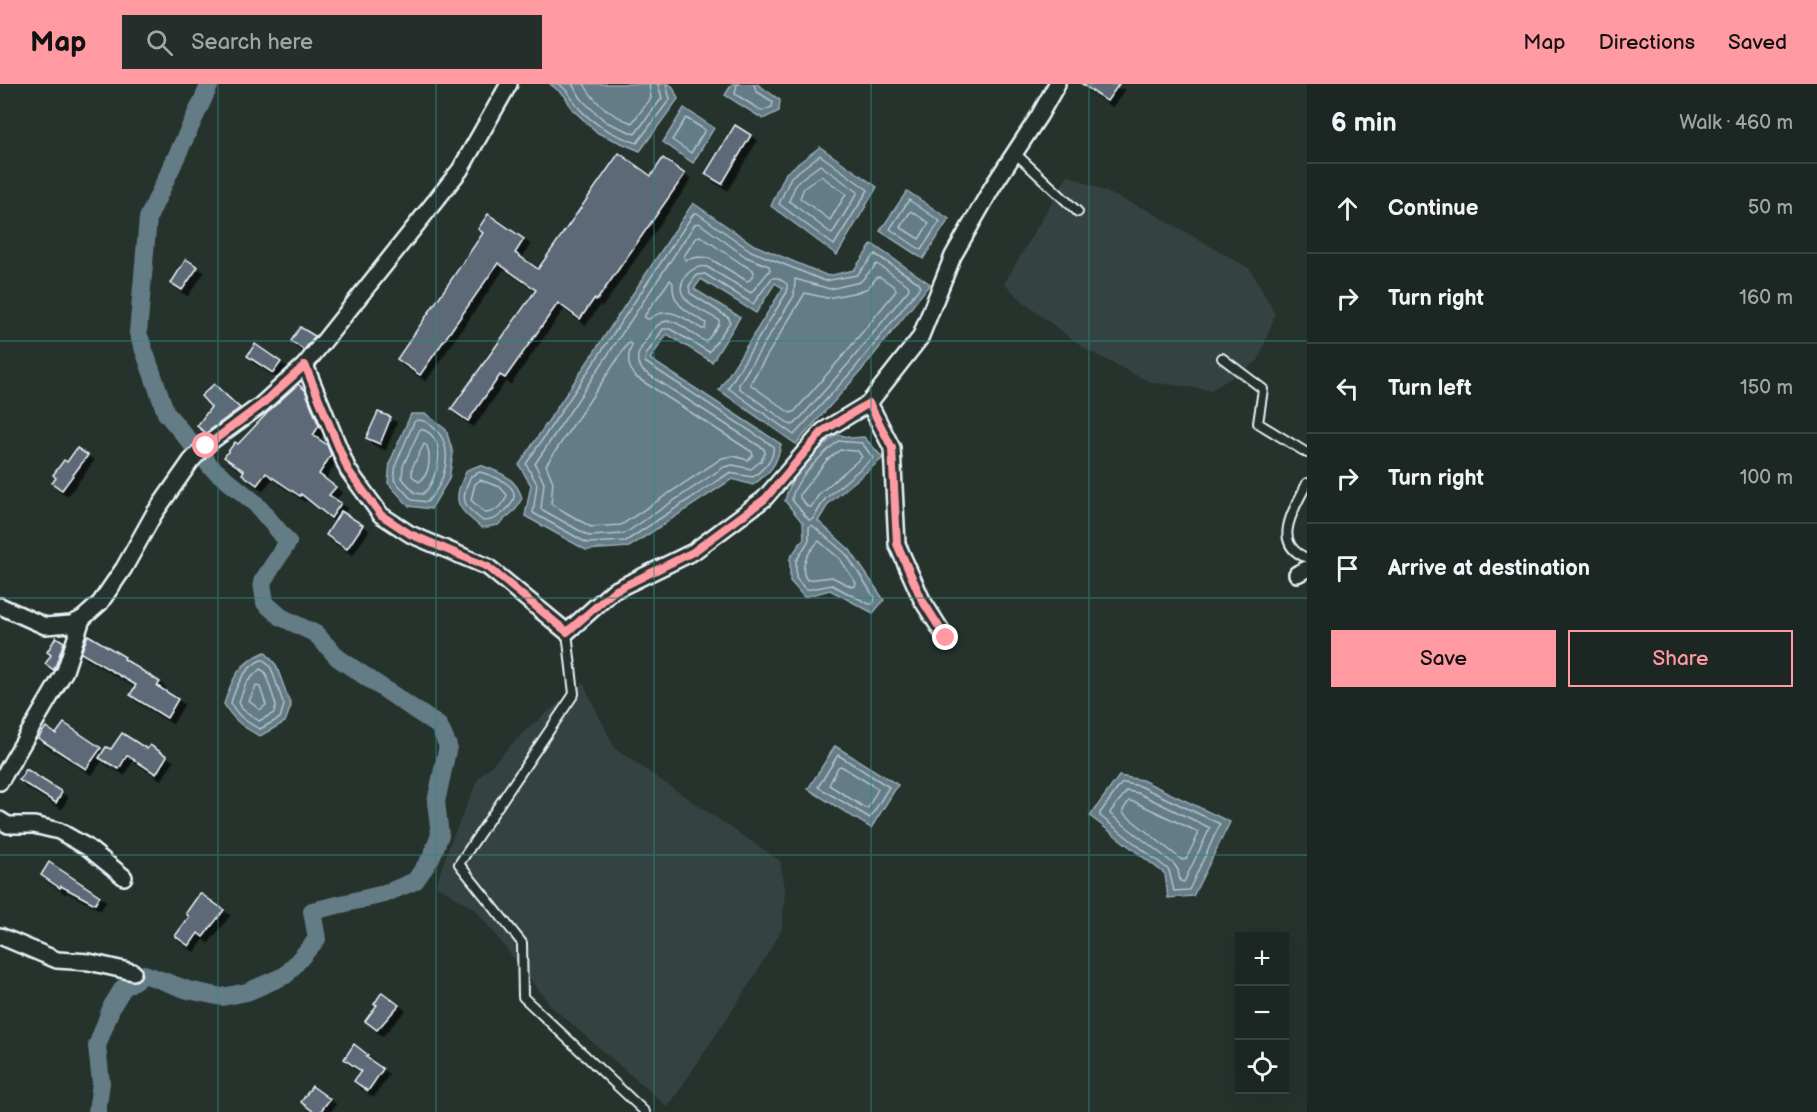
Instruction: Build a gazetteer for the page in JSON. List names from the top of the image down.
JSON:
{
  "page": {
    "header": "Map",
    "search": "Search here",
    "nav": ["Map", "Directions", "Saved"],
    "heading": ["6 min", "Walk · 460 m"],
    "list": [
      ["Continue", "50 m"],
      ["Turn right", "160 m"],
      ["Turn left", "150 m"],
      ["Turn right", "100 m"],
      "Arrive at destination"
    ],
    "buttons": ["Save", "Share"],
    "map_buttons": ["+", "−"]
  }
}
